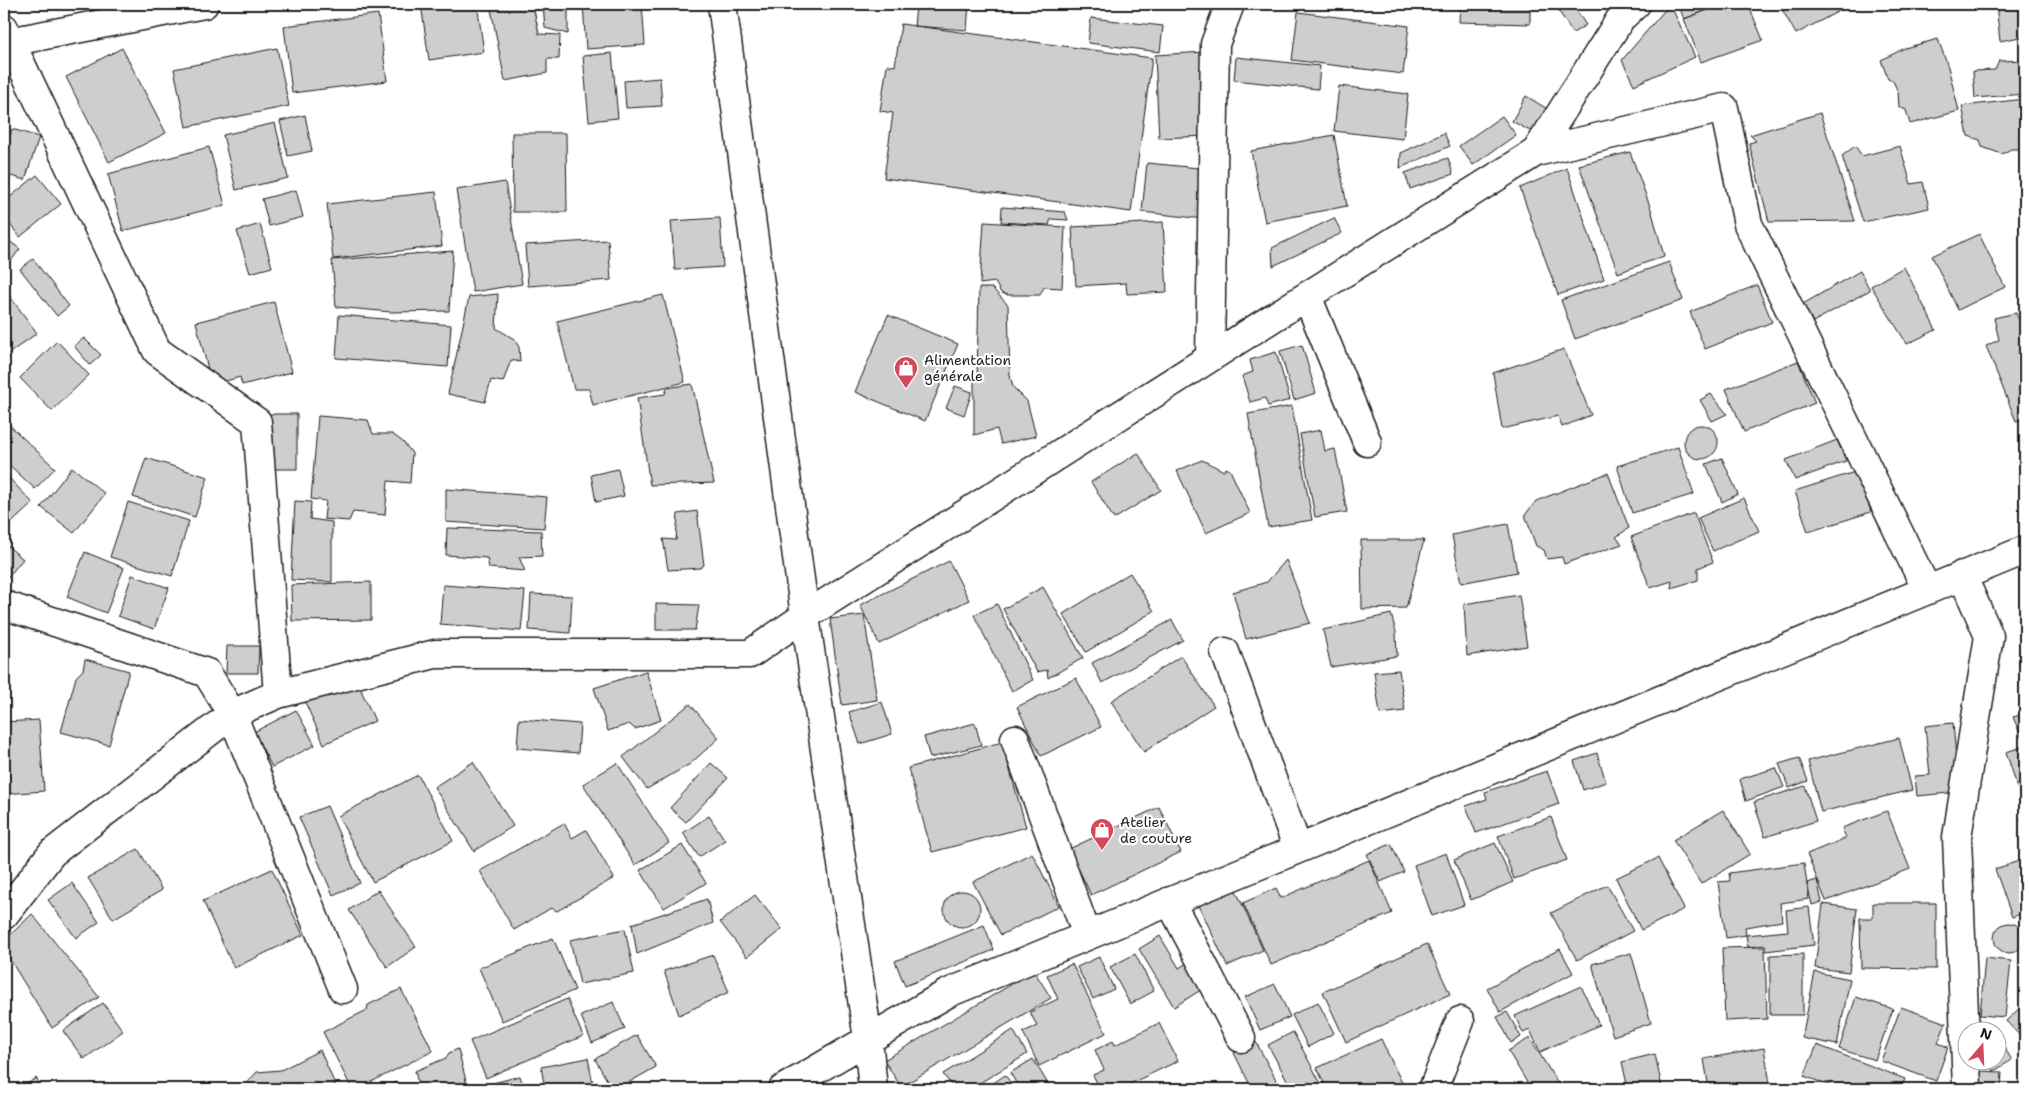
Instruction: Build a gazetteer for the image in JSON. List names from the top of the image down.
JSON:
{
  "places": {
    "shop": ["Alimentation générale", "Atelier de couture"]
  },
  "north": "top"
}
